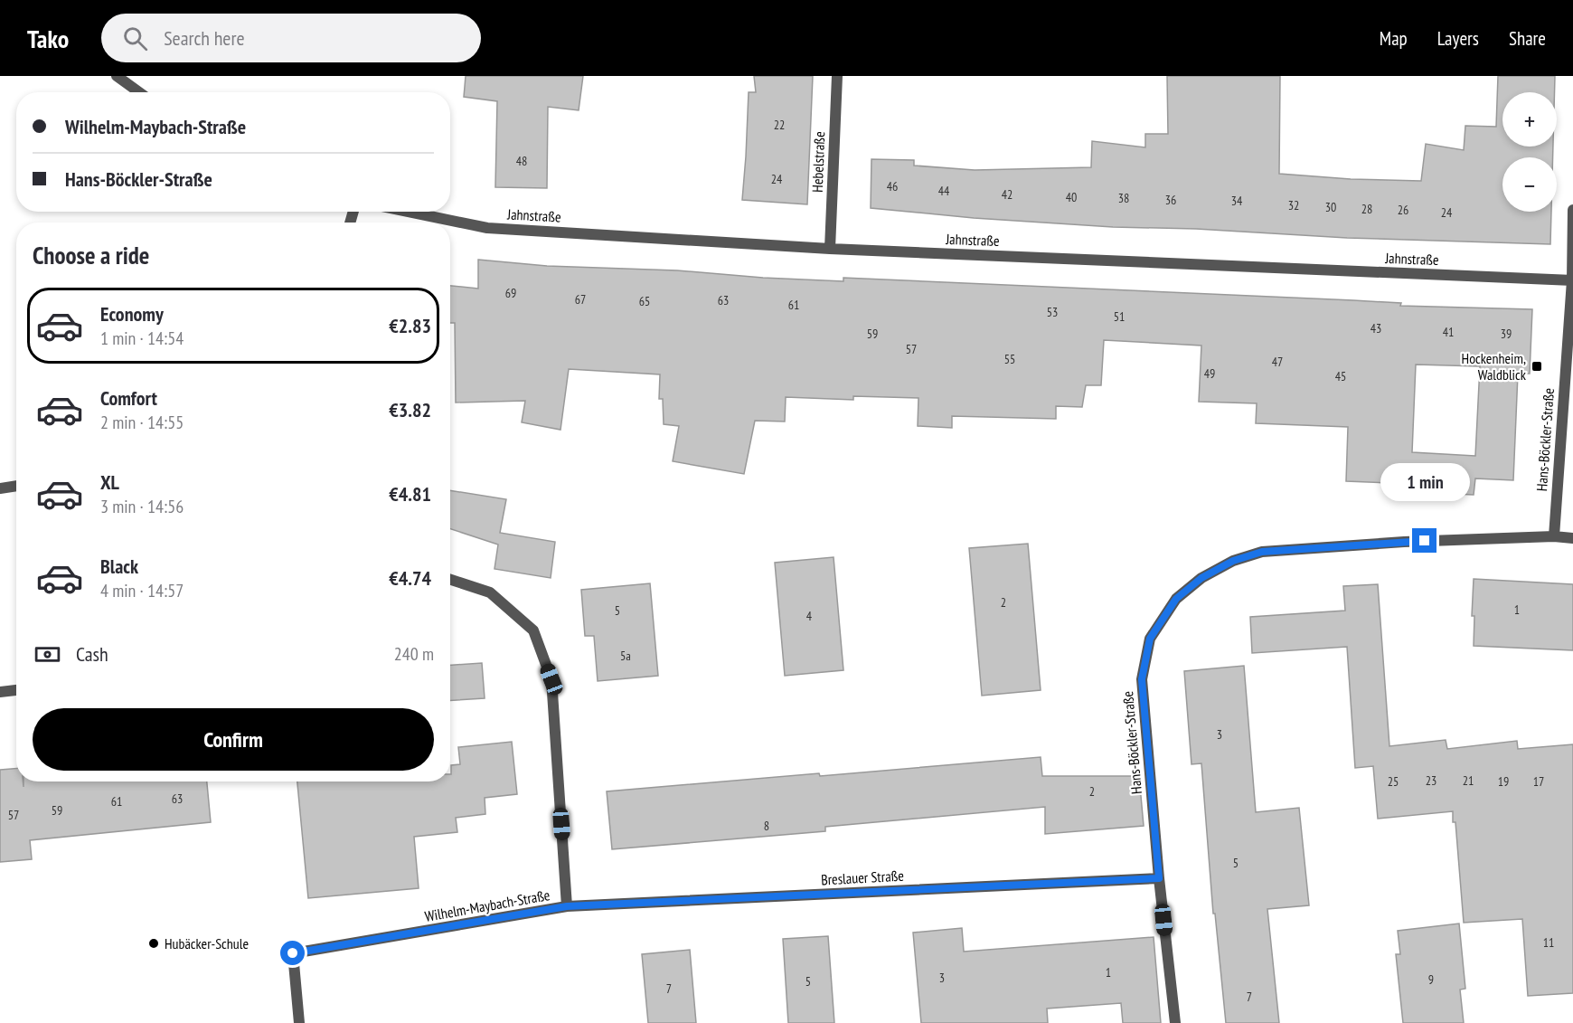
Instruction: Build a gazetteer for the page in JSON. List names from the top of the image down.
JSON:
{
  "streets": {
    "street": [
      "Hebelstraße",
      "Jahnstraße",
      "Hans-Böckler-Straße",
      "Breslauer Straße",
      "Wilhelm-Maybach-Straße"
    ]
  },
  "crossings": [
    ["Hebelstraße", "Jahnstraße"],
    ["Jahnstraße", "Hans-Böckler-Straße"],
    ["Hans-Böckler-Straße", "Breslauer Straße"],
    ["Breslauer Straße", "Wilhelm-Maybach-Straße"]
  ],
  "places": {
    "transit": ["Hockenheim, Waldblick"],
    "other": ["Hubäcker-Schule"]
  },
  "house_numbers": [
    "22",
    "48",
    "24",
    "46",
    "44",
    "42",
    "40",
    "38",
    "36",
    "34",
    "32",
    "30",
    "28",
    "26",
    "24",
    "69",
    "67",
    "63",
    "65",
    "61",
    "53",
    "51",
    "43",
    "41",
    "59",
    "39",
    "57",
    "55",
    "47",
    "49",
    "45",
    "2",
    "1",
    "5",
    "4",
    "5a",
    "3",
    "23",
    "21",
    "25",
    "19",
    "17",
    "2",
    "63",
    "61",
    "59",
    "57",
    "8",
    "5",
    "11",
    "1",
    "3",
    "9",
    "5",
    "7",
    "7"
  ],
  "page": {
    "header": "Tako",
    "search": "Search here",
    "nav": ["Map", "Layers", "Share"],
    "map_buttons": ["+", "−"],
    "banner": ["Wilhelm-Maybach-Straße", "Hans-Böckler-Straße"],
    "heading": "Choose a ride",
    "list": [
      {
        "name": "Economy",
        "note": "1 min · 14:54",
        "value": "€2.83"
      },
      {
        "name": "Comfort",
        "note": "2 min · 14:55",
        "value": "€3.82"
      },
      {
        "name": "XL",
        "note": "3 min · 14:56",
        "value": "€4.81"
      },
      {
        "name": "Black",
        "note": "4 min · 14:57",
        "value": "€4.74"
      }
    ],
    "bubble": "1 min",
    "pay": ["Cash", "240 m"],
    "buttons": "Confirm"
  }
}
